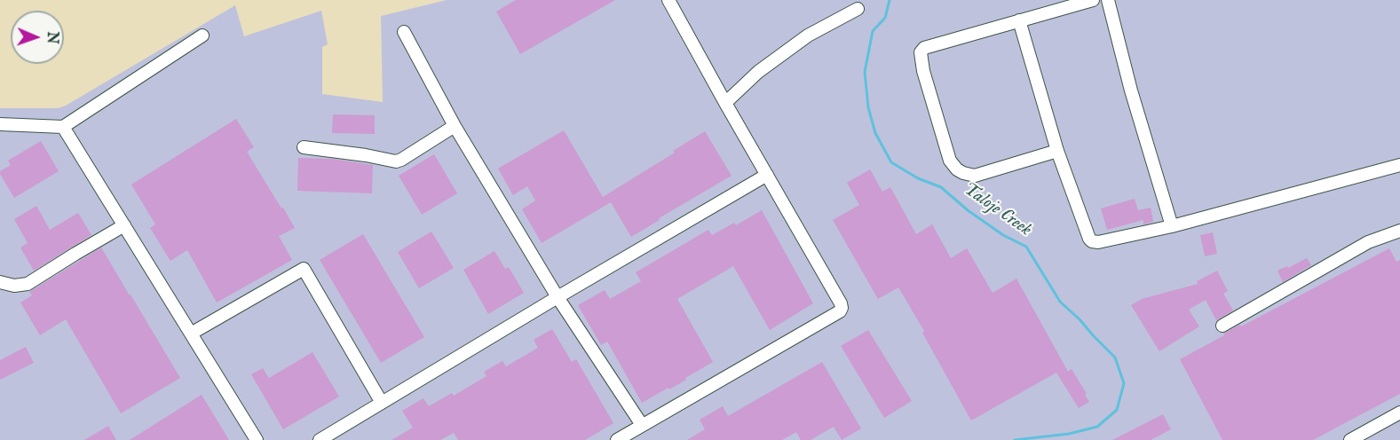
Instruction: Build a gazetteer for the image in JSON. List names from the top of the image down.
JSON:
{
  "water": ["Taloje Creek"],
  "north": "right"
}
